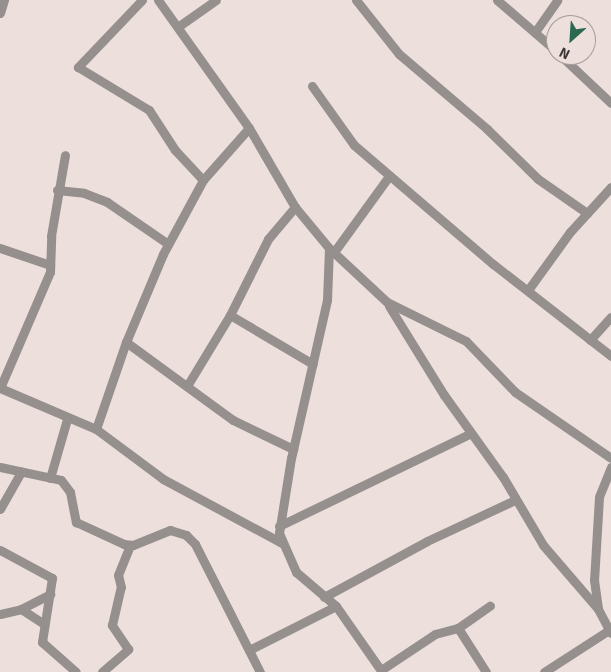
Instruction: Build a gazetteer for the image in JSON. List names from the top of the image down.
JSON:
{
  "north": "bottom left"
}
